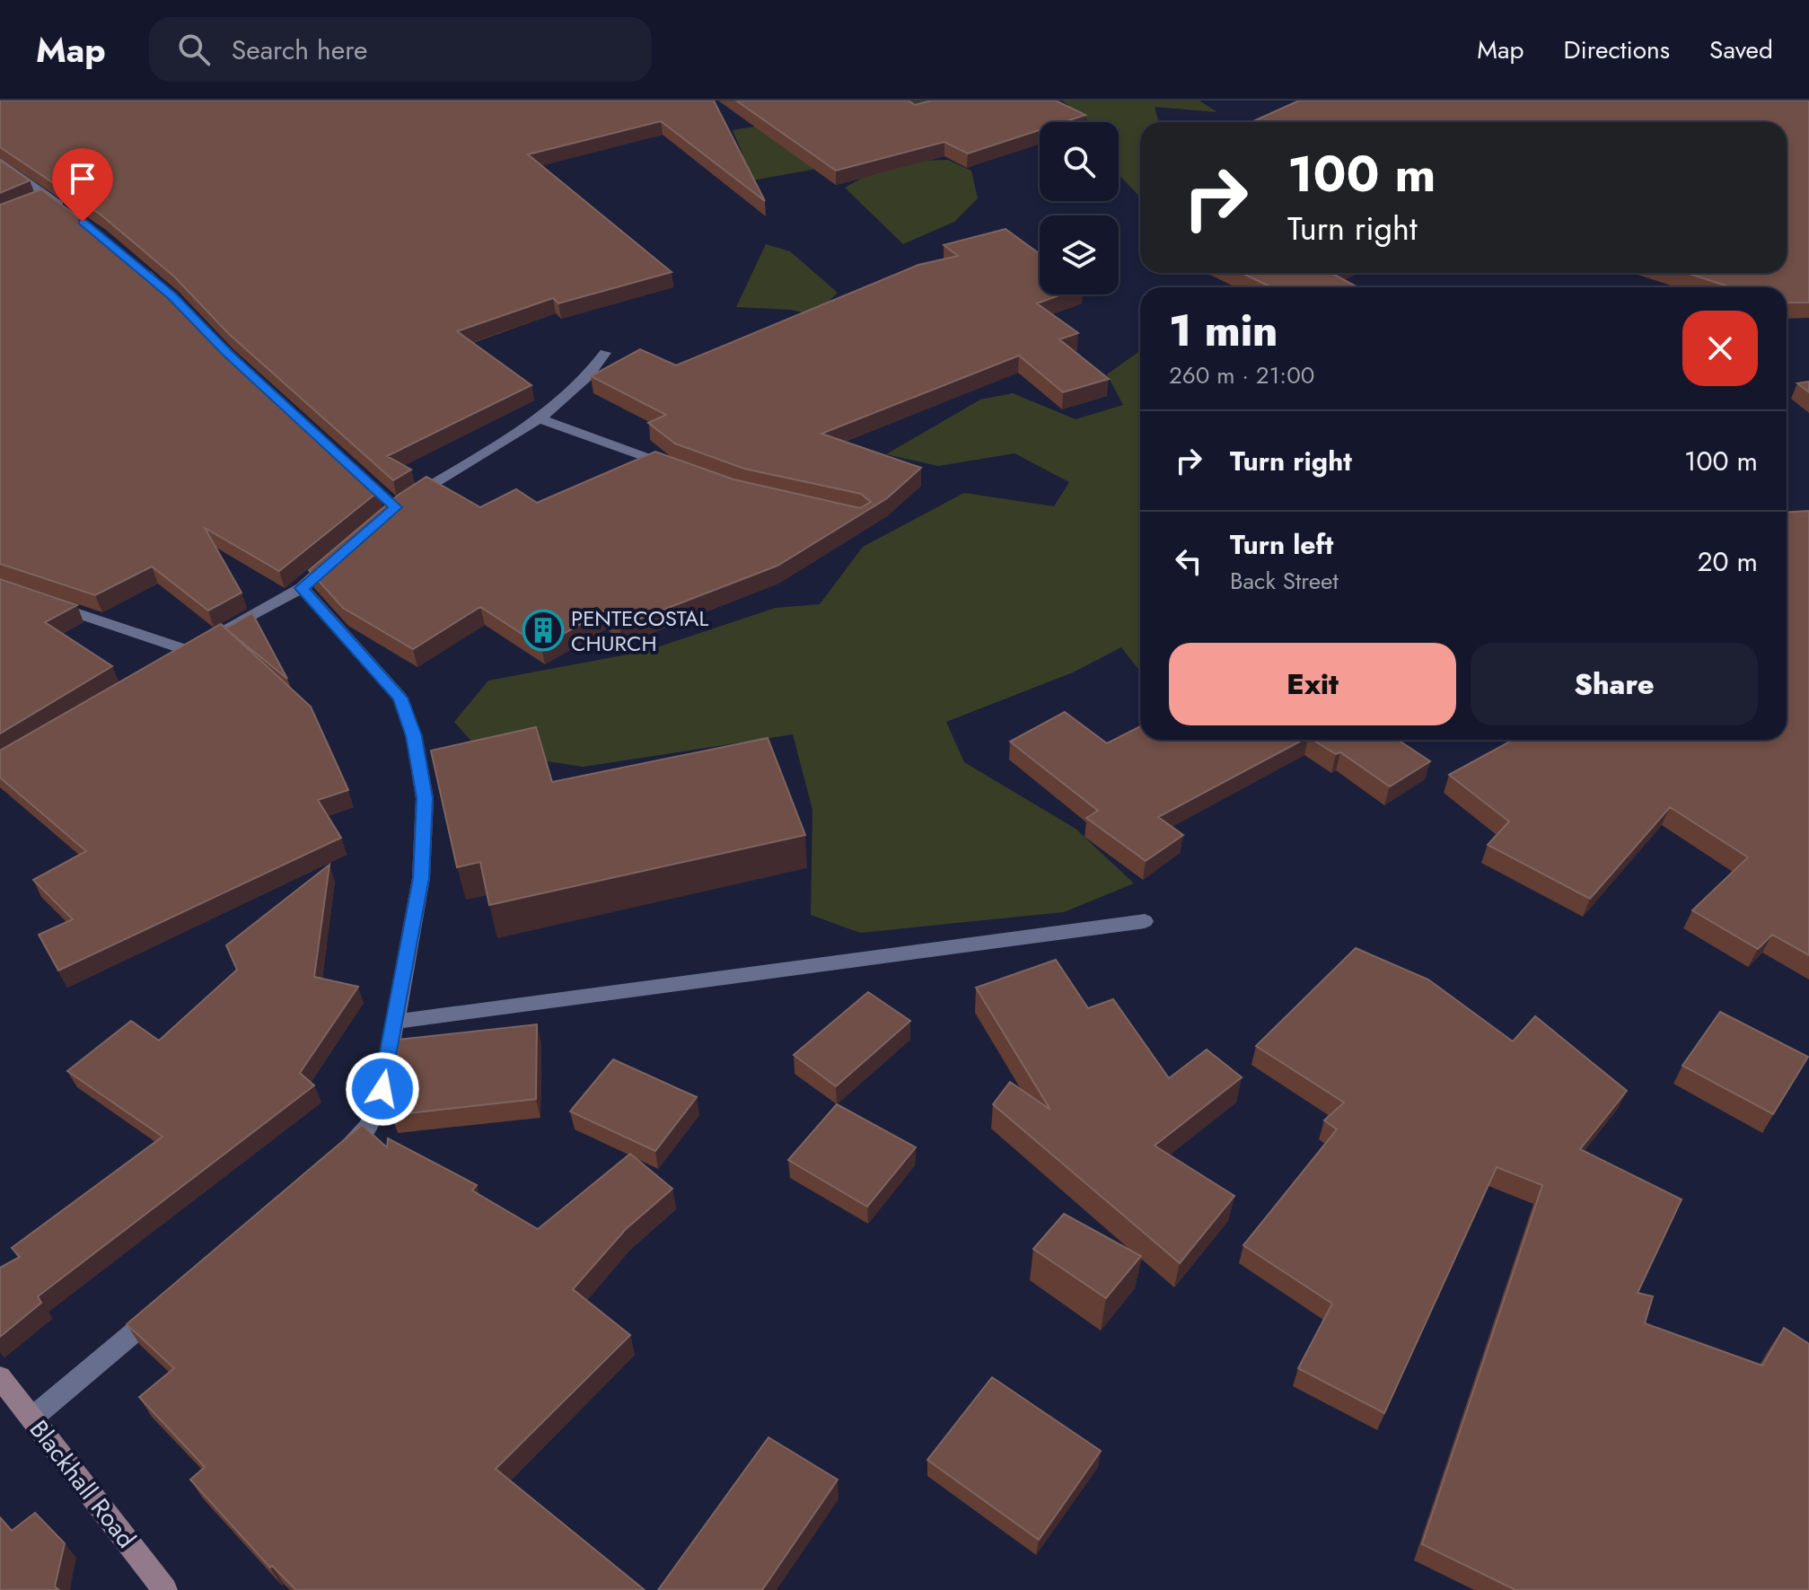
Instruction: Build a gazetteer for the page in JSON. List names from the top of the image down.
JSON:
{
  "streets": {
    "street": ["Blackhall Road"]
  },
  "places": {
    "building": ["PENTECOSTAL CHURCH"]
  },
  "page": {
    "header": "Map",
    "search": "Search here",
    "nav": ["Map", "Directions", "Saved"],
    "turn": ["100 m", "Turn right"],
    "heading": ["1 min", "260 m · 21:00"],
    "list": [
      {
        "name": "Turn right",
        "value": "100 m"
      },
      {
        "name": "Turn left",
        "note": "Back Street",
        "value": "20 m"
      }
    ],
    "buttons": ["Exit", "Share"]
  }
}
